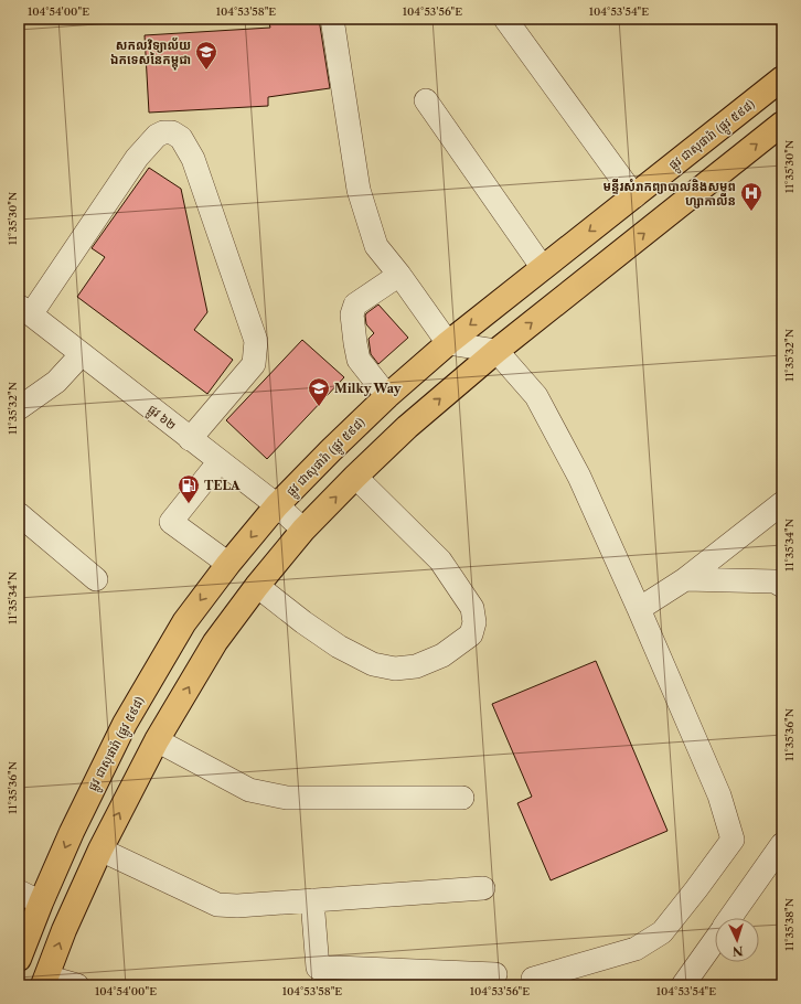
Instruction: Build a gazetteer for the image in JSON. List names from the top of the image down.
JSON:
{
  "streets": {
    "main road": ["ផ្លូវ ជាសុផារ៉ា (ផ្លូវ ៥៩៨)"],
    "street": ["ផ្លូវ ៦២"]
  },
  "crossings": [
    ["ផ្លូវ ជាសុផារ៉ា (ផ្លូវ ៥៩៨)", "ផ្លូវ ៦២"]
  ],
  "places": {
    "school or university": ["សកលវិទ្យាល័យ ឯកទេសនៃកម្ពុជា", "Milky Way"],
    "hospital": ["មន្ទីរសំរាកព្យាបាលនិងសម្ភព ហ្សាកាលីន"],
    "fuel station": ["TELA"]
  },
  "north": "bottom",
  "coordinates": [
    "104°54'00\"E",
    "104°53'58\"E",
    "104°53'56\"E",
    "104°53'54\"E",
    "11°35'30\"N",
    "11°35'32\"N",
    "11°35'34\"N",
    "11°35'36\"N",
    "11°35'38\"N"
  ]
}
